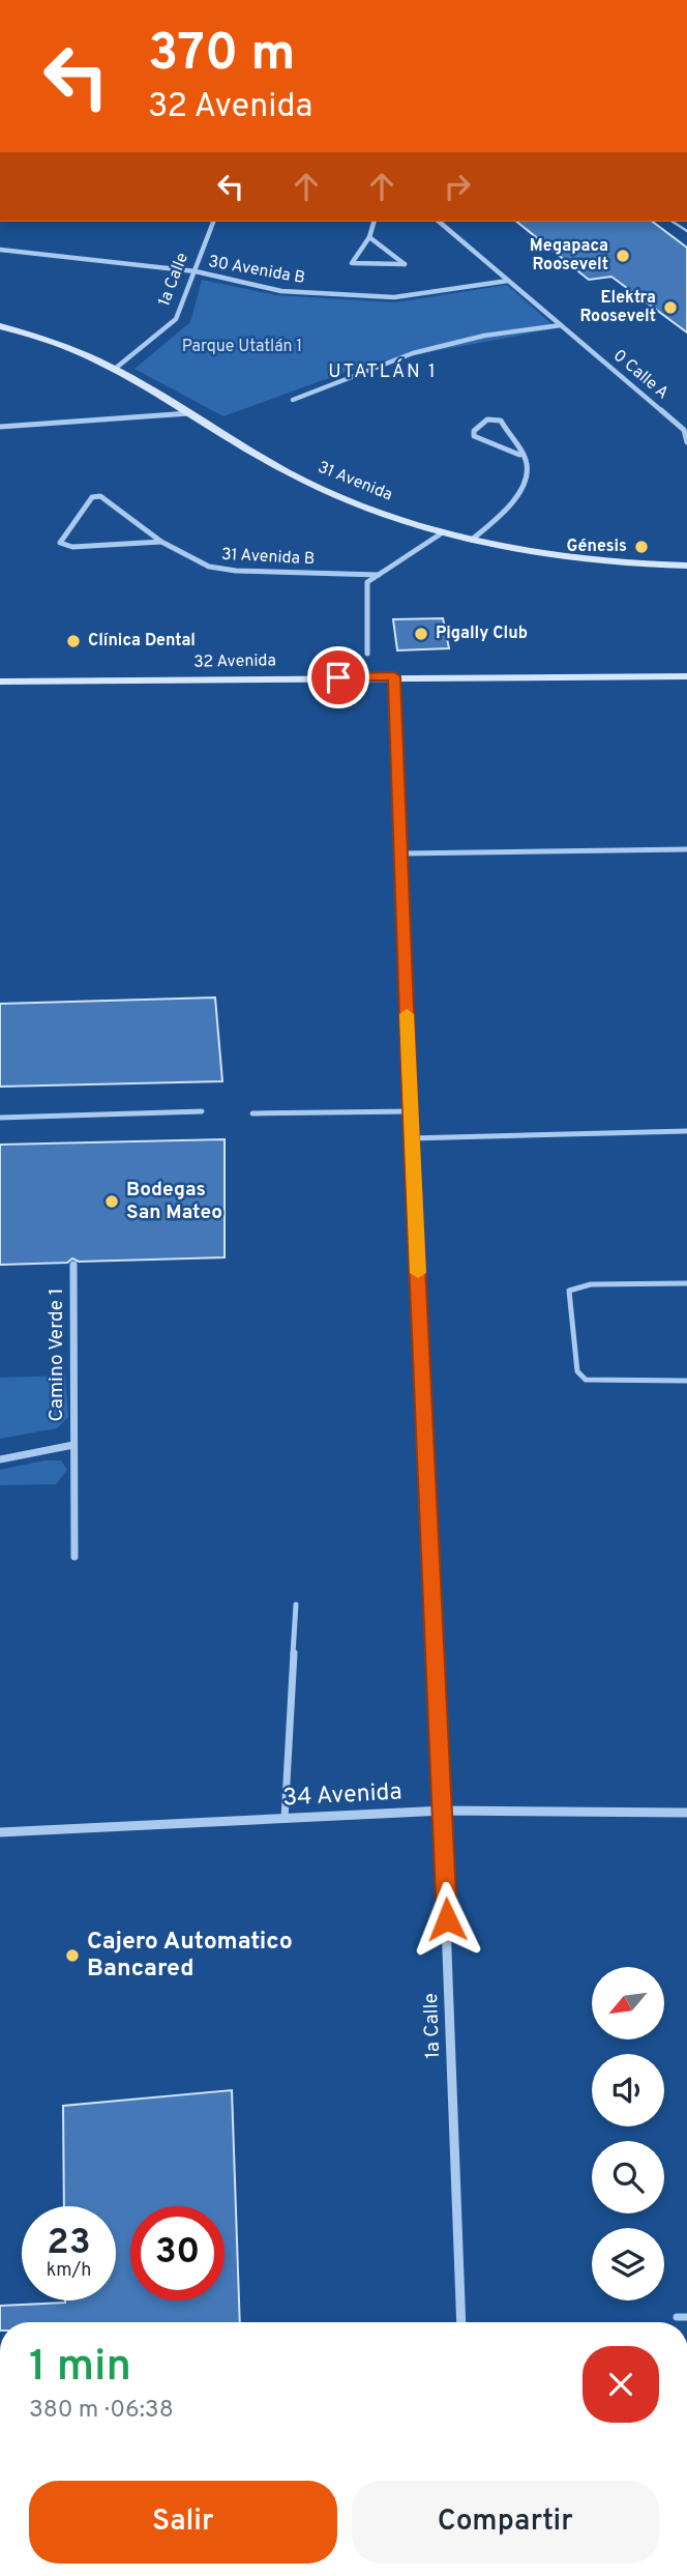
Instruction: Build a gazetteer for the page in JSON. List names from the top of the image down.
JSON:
{
  "streets": {
    "street": [
      "30 Avenida B",
      "1a Calle",
      "0 Calle A",
      "31 Avenida",
      "31 Avenida B",
      "32 Avenida",
      "Camino Verde 1",
      "34 Avenida"
    ]
  },
  "crossings": [
    ["30 Avenida B", "1a Calle"],
    ["30 Avenida B", "0 Calle A"],
    ["1a Calle", "31 Avenida"],
    ["1a Calle", "32 Avenida"],
    ["1a Calle", "34 Avenida"]
  ],
  "districts": ["UTATLÁN 1"],
  "parks": ["Parque Utatlán 1"],
  "places": [
    "Megapaca Roosevelt",
    "Elektra Roosevelt",
    "Génesis",
    "Pigally Club",
    "Clínica Dental",
    "Bodegas San Mateo",
    "Cajero Automatico Bancared"
  ],
  "north": "bottom left",
  "page": {
    "turn": ["370 m", "32 Avenida"],
    "speed": "23 km/h",
    "limit": "30",
    "heading": ["1 min", "380 m · 06:38"],
    "buttons": ["Salir", "Compartir"]
  }
}
